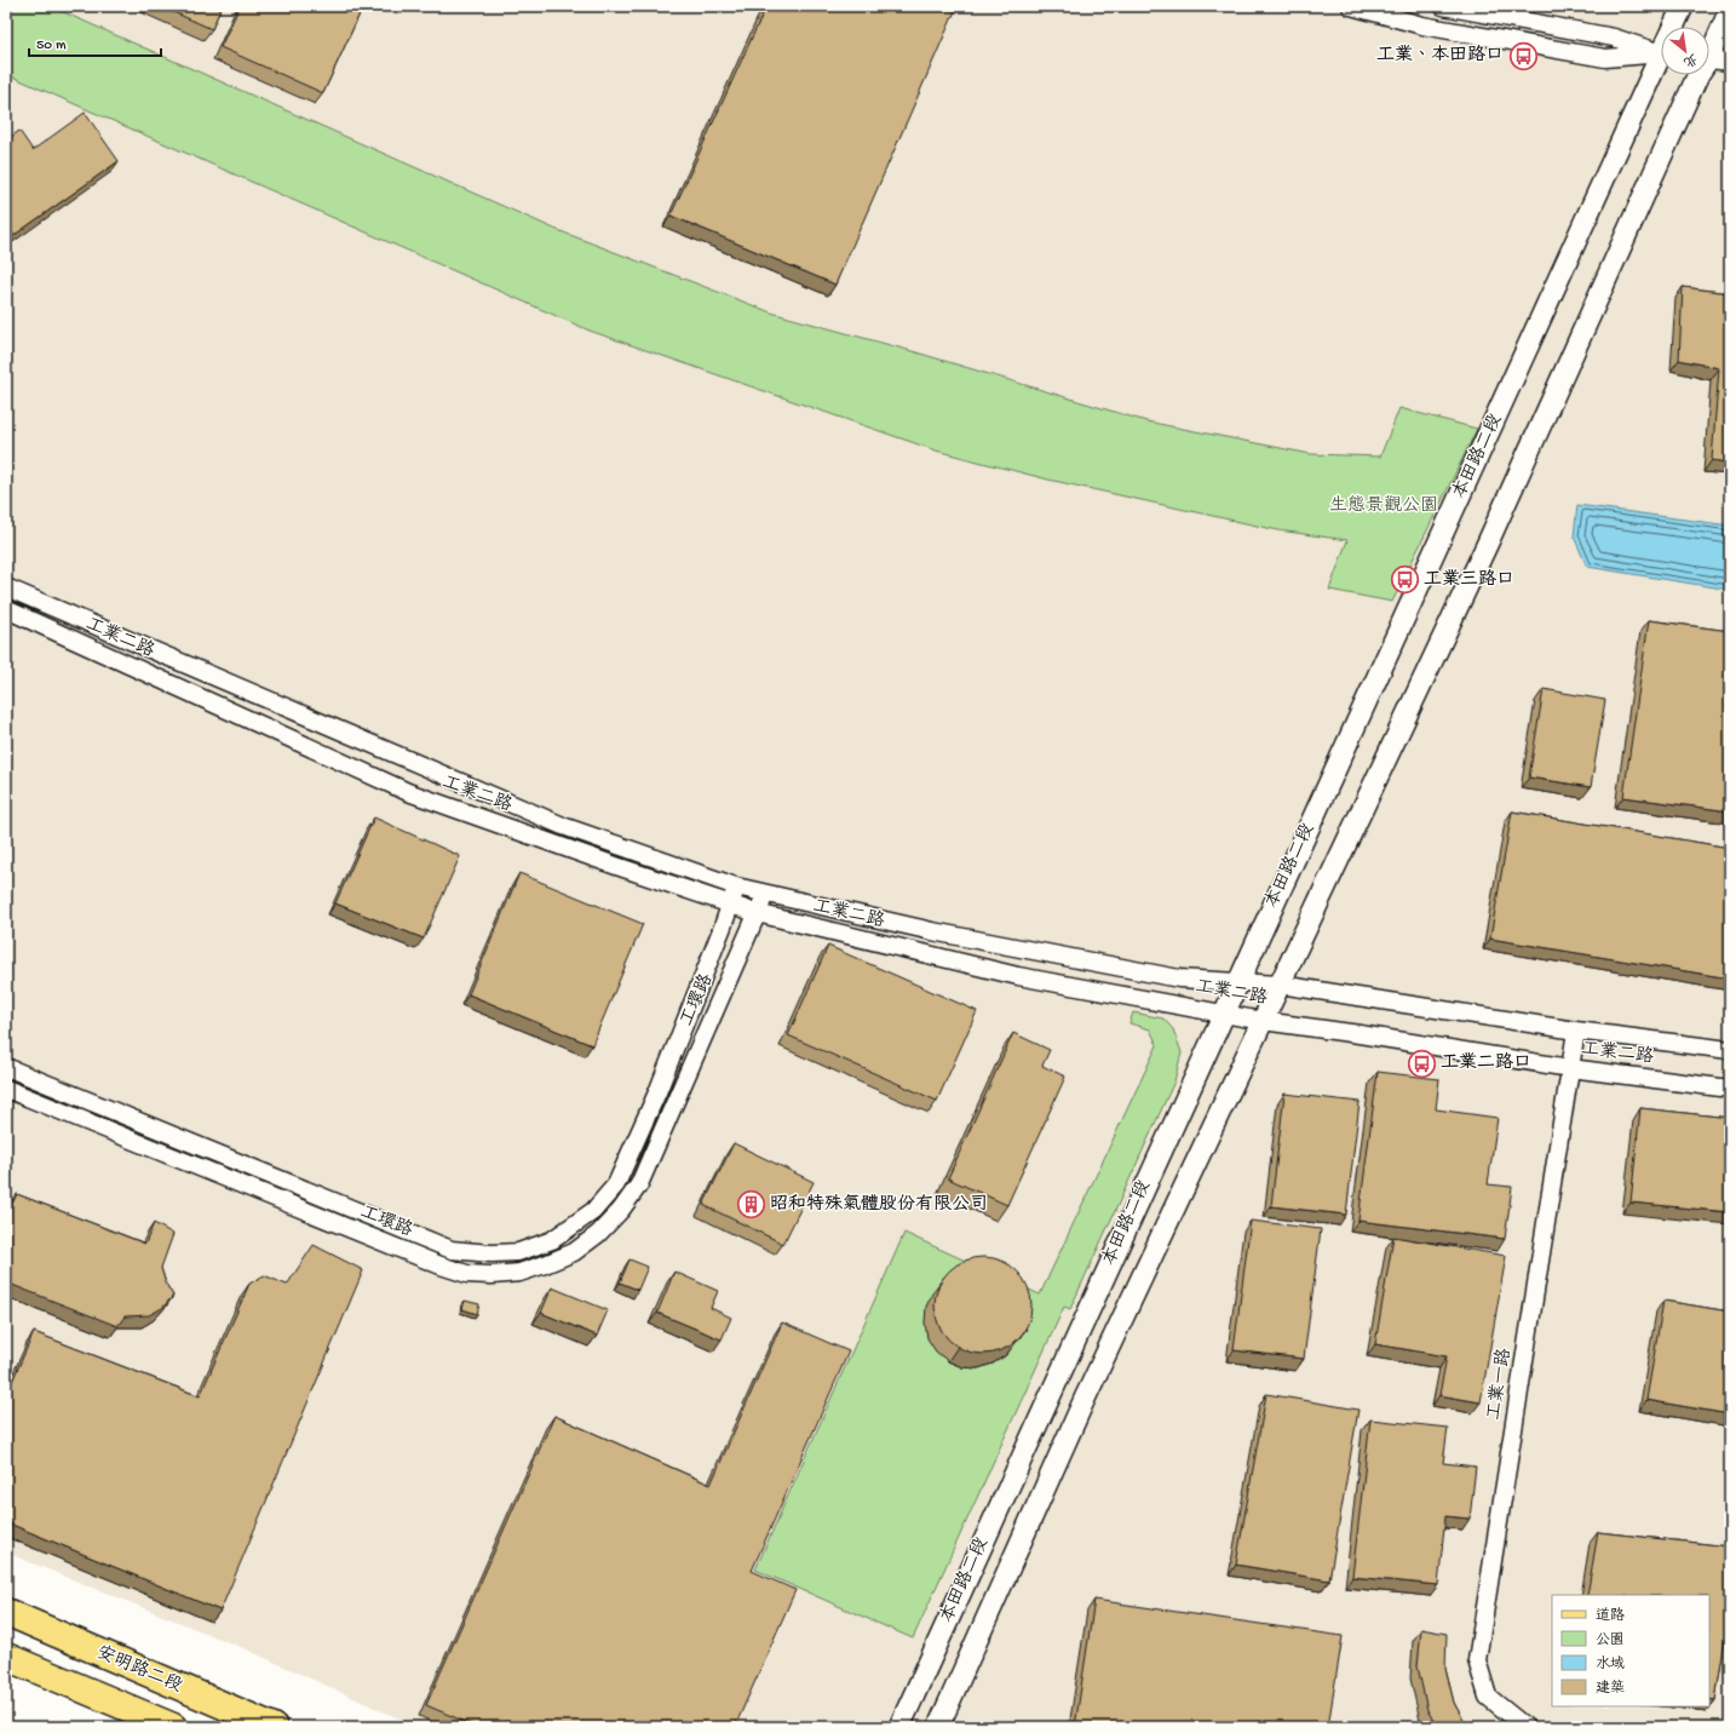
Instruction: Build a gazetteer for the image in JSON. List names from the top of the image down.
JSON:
{
  "streets": {
    "main road": ["安明路二段"],
    "street": [
      "本田路二段",
      "工業二路",
      "工環路",
      "工業一路"
    ]
  },
  "crossings": [
    ["本田路二段", "工業二路"],
    ["工業二路", "工環路"],
    ["工業二路", "工業一路"]
  ],
  "parks": ["生態景觀公園"],
  "places": {
    "bus stop": ["工業、本田路口", "工業三路口", "工業二路口"],
    "building": ["昭和特殊氣體股份有限公司"]
  },
  "legend": [
    "道路",
    "公園",
    "水域",
    "建築"
  ],
  "scale_bar": "50 m",
  "north": "bottom right"
}
